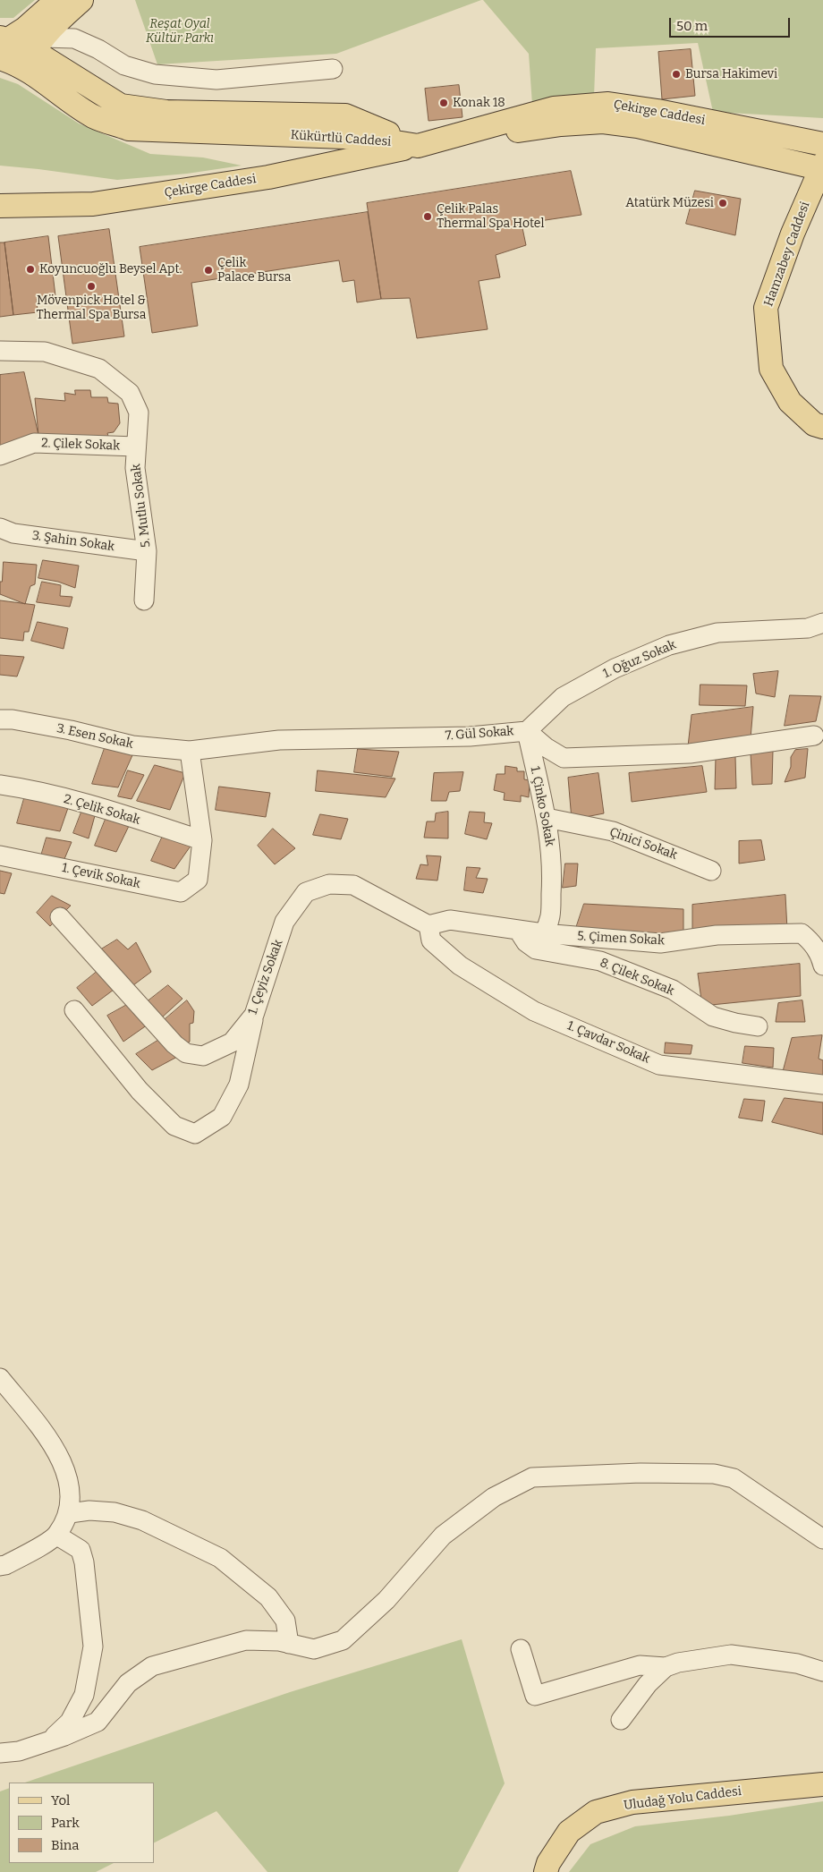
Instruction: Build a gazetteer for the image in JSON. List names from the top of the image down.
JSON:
{
  "streets": {
    "main road": [
      "Çekirge Caddesi",
      "Kükürtlü Caddesi",
      "Hamzabey Caddesi",
      "Uludağ Yolu Caddesi"
    ],
    "street": [
      "2. Çilek Sokak",
      "5. Mutlu Sokak",
      "3. Şahin Sokak",
      "1. Oğuz Sokak",
      "7. Gül Sokak",
      "3. Esen Sokak",
      "1. Çinko Sokak",
      "2. Çelik Sokak",
      "Çinici Sokak",
      "1. Çevik Sokak",
      "5. Çimen Sokak",
      "1. Çeyiz Sokak",
      "8. Çilek Sokak",
      "1. Çavdar Sokak"
    ]
  },
  "crossings": [
    ["Çekirge Caddesi", "Kükürtlü Caddesi"],
    ["Çekirge Caddesi", "Hamzabey Caddesi"],
    ["2. Çilek Sokak", "5. Mutlu Sokak"],
    ["5. Mutlu Sokak", "3. Şahin Sokak"],
    ["1. Oğuz Sokak", "7. Gül Sokak"],
    ["1. Oğuz Sokak", "1. Çinko Sokak"],
    ["7. Gül Sokak", "3. Esen Sokak"],
    ["7. Gül Sokak", "1. Çinko Sokak"],
    ["1. Çinko Sokak", "Çinici Sokak"],
    ["1. Çinko Sokak", "5. Çimen Sokak"],
    ["2. Çelik Sokak", "1. Çevik Sokak"],
    ["5. Çimen Sokak", "1. Çeyiz Sokak"],
    ["5. Çimen Sokak", "8. Çilek Sokak"],
    ["5. Çimen Sokak", "1. Çavdar Sokak"],
    ["1. Çeyiz Sokak", "1. Çavdar Sokak"]
  ],
  "parks": ["Reşat Oyal Kültür Parkı"],
  "places": [
    "Bursa Hakimevi",
    "Konak 18",
    "Atatürk Müzesi",
    "Çelik Palas Thermal Spa Hotel",
    "Koyuncuoğlu Beysel Apt.",
    "Çelik Palace Bursa",
    "Mövenpick Hotel & Thermal Spa Bursa"
  ],
  "legend": ["Yol", "Park", "Bina"],
  "scale_bar": "50 m"
}
